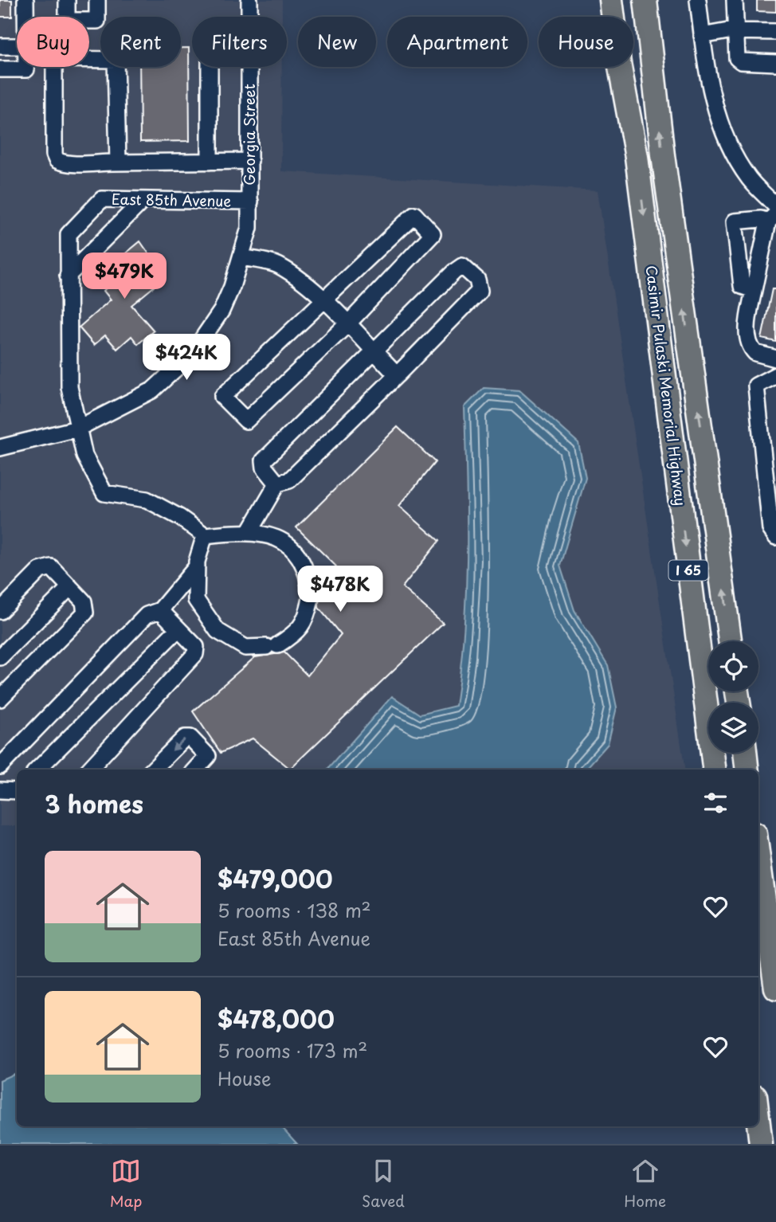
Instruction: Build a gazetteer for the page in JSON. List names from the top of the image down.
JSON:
{
  "streets": {
    "highway": ["Casimir Pulaski Memorial Highway", "I 65"],
    "street": ["Georgia Street", "East 85th Avenue"]
  },
  "crossings": [
    ["Georgia Street", "East 85th Avenue"]
  ],
  "page": {
    "chip": [
      "Buy",
      "Rent",
      "Filters",
      "New",
      "Apartment",
      "House"
    ],
    "price": ["$479K", "$424K", "$478K"],
    "heading": "3 homes",
    "list": [
      {
        "name": "$479,000",
        "note": "5 rooms · 138 m² · East 85th Avenue"
      },
      {
        "name": "$478,000",
        "note": "5 rooms · 173 m² · House"
      }
    ],
    "tabs": ["Map", "Saved", "Home"]
  }
}
